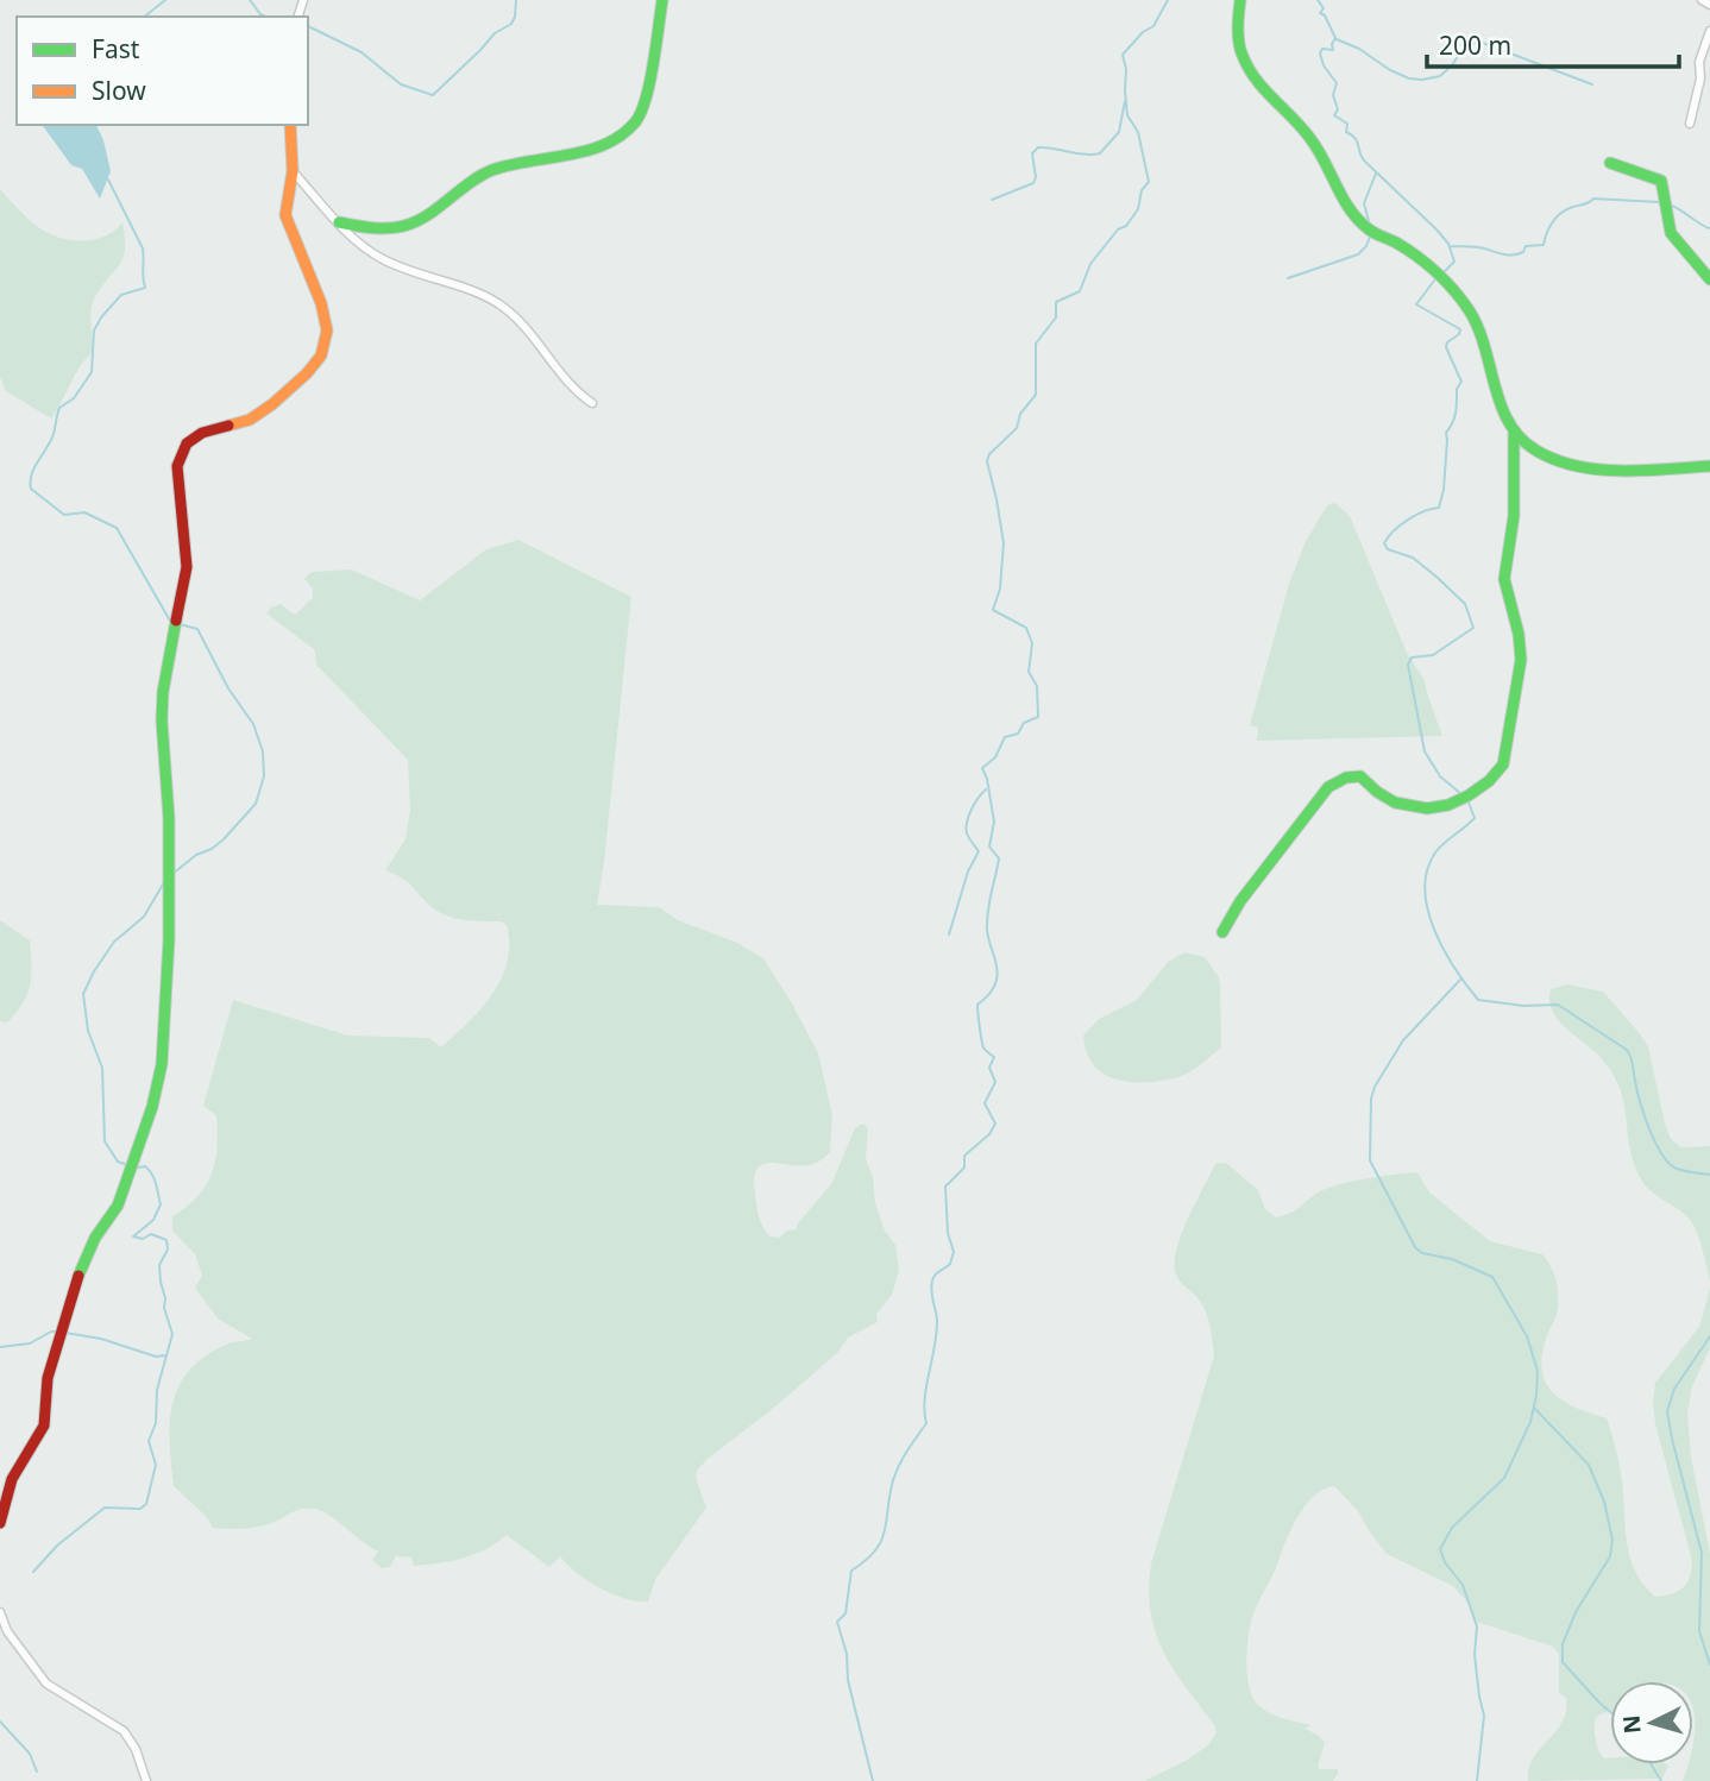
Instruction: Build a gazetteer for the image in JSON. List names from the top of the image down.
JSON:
{
  "legend": ["Fast", "Slow"],
  "scale_bar": "200 m",
  "north": "left"
}
